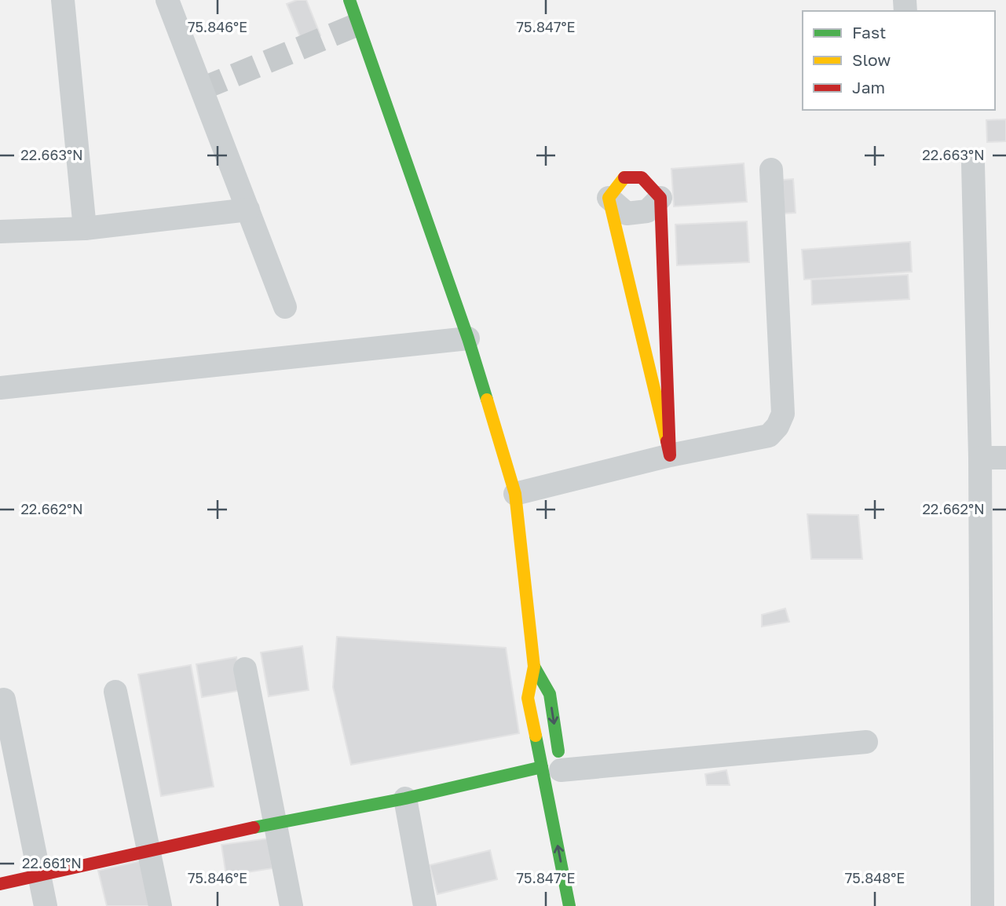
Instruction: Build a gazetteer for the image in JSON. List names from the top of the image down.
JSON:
{
  "legend": ["Fast", "Slow", "Jam"],
  "coordinates": [
    "75.846°E",
    "75.847°E",
    "22.663°N",
    "22.662°N",
    "22.661°N",
    "75.848°E"
  ]
}
